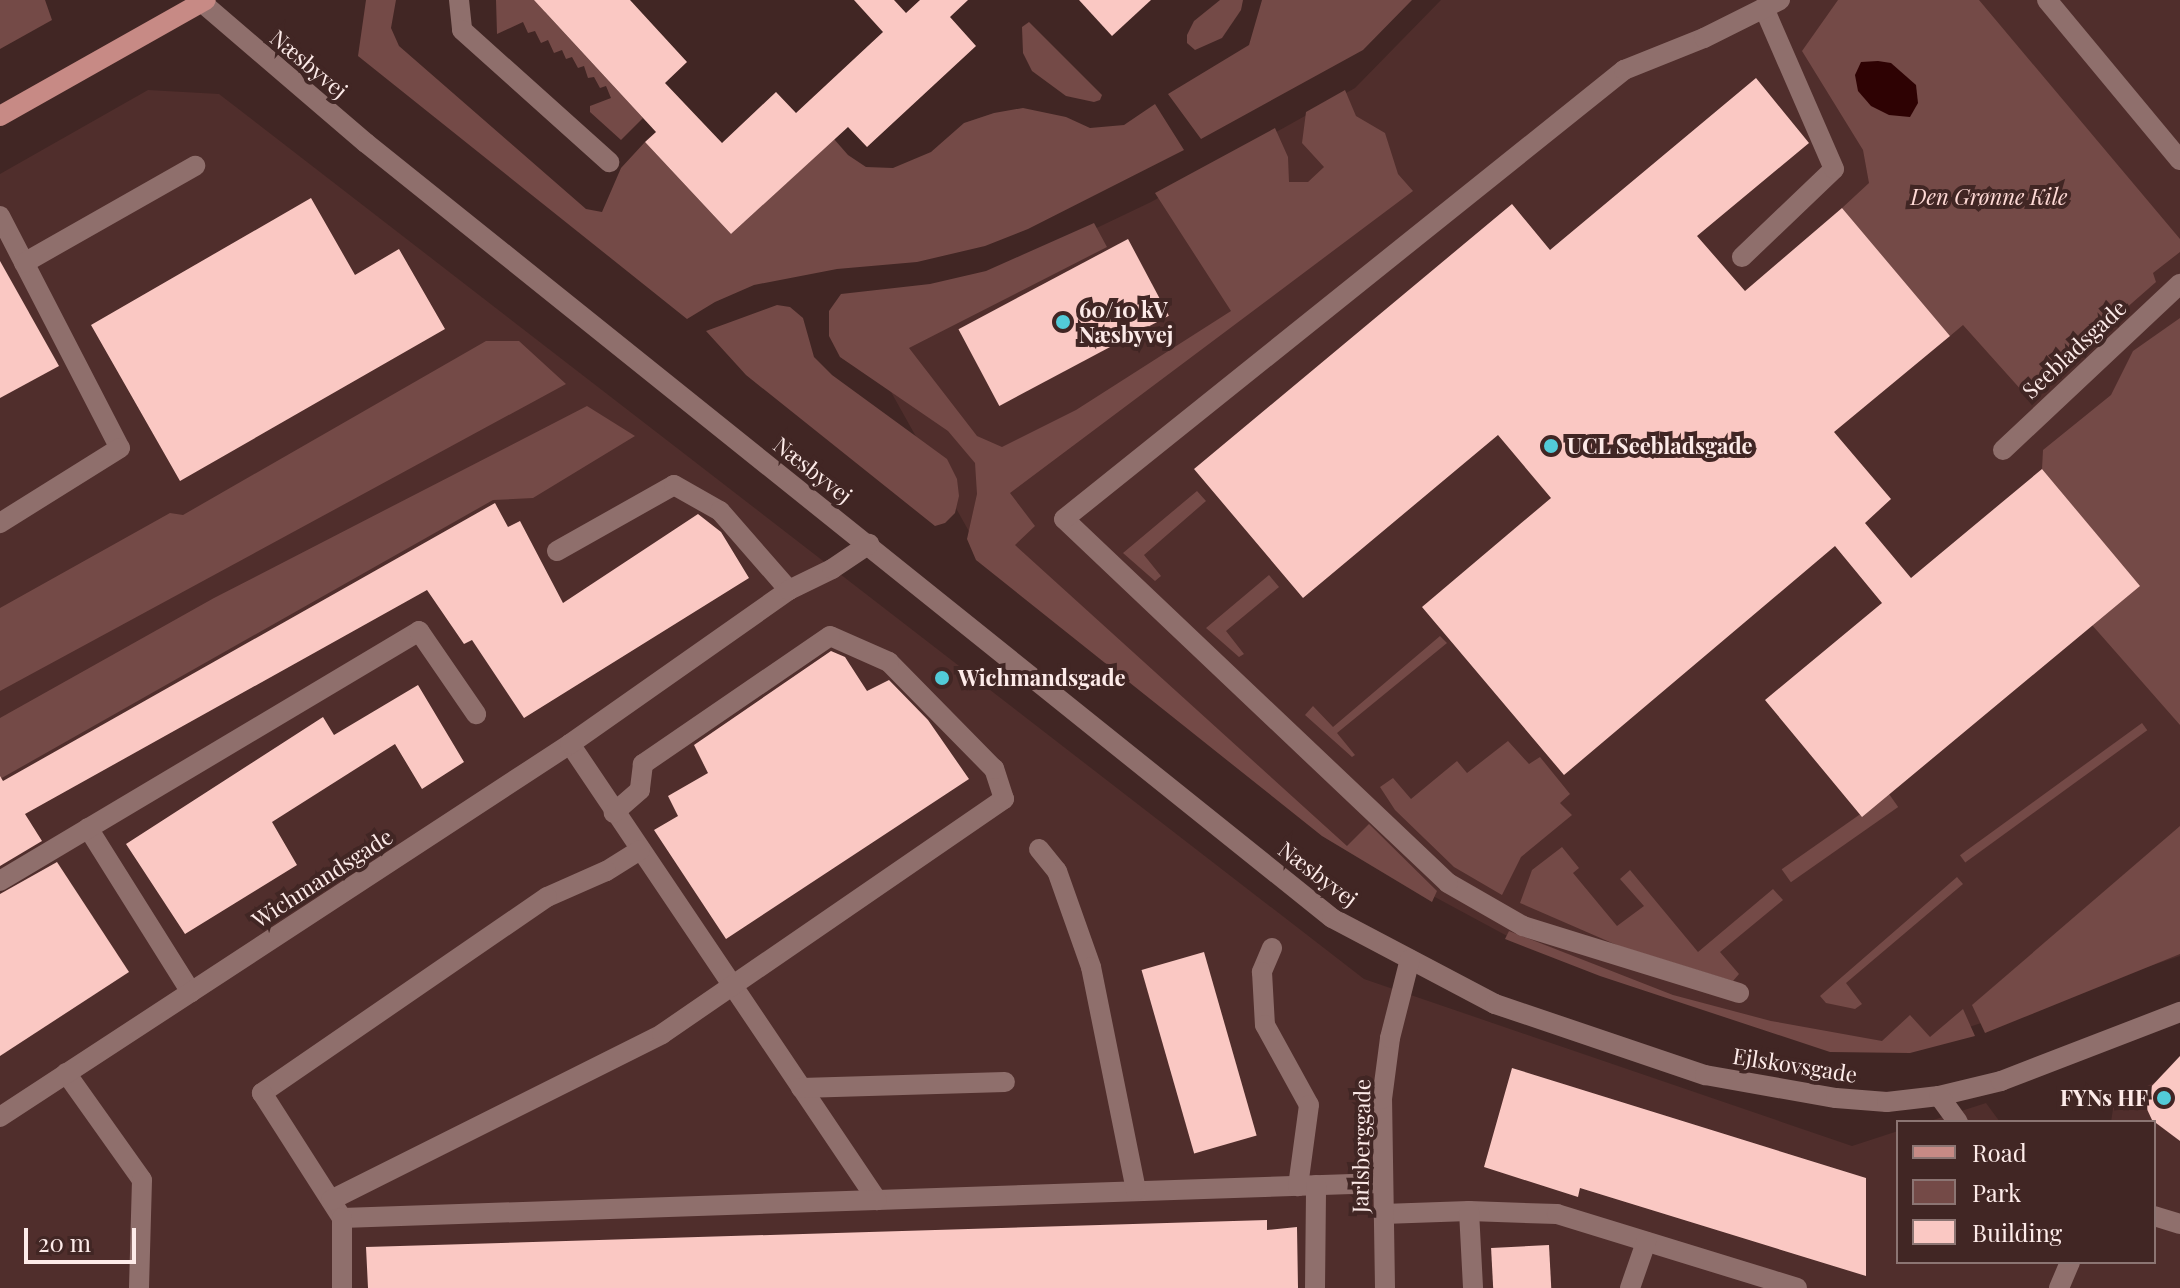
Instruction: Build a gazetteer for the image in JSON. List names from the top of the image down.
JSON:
{
  "streets": {
    "street": [
      "Næsbyvej",
      "Seebladsgade",
      "Wichmandsgade",
      "Ejlskovsgade",
      "Jarlsberggade"
    ]
  },
  "crossings": [
    ["Næsbyvej", "Wichmandsgade"],
    ["Næsbyvej", "Ejlskovsgade"],
    ["Næsbyvej", "Jarlsberggade"],
    ["Ejlskovsgade", "Jarlsberggade"]
  ],
  "parks": ["Den Grønne Kile"],
  "places": [
    "60/10 kV Næsbyvej",
    "UCL Seebladsgade",
    "Wichmandsgade",
    "FYNs HF"
  ],
  "legend": ["Road", "Park", "Building"],
  "scale_bar": "20 m"
}
